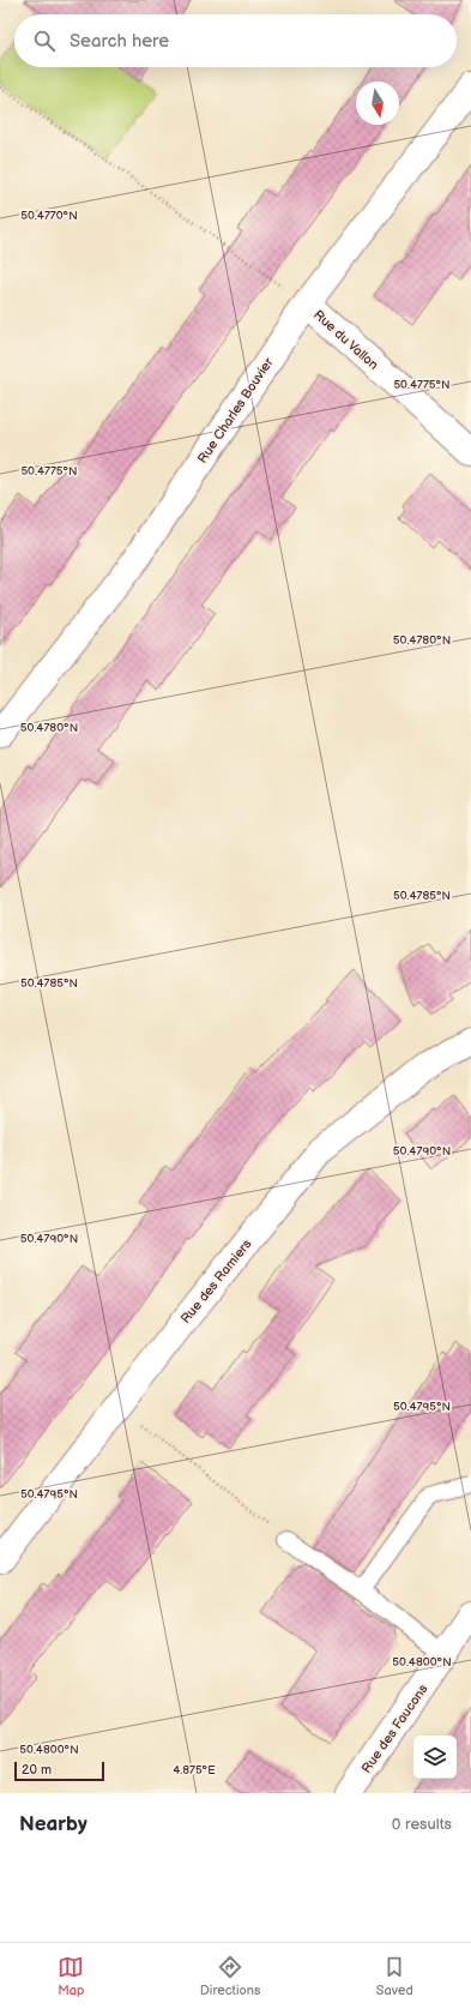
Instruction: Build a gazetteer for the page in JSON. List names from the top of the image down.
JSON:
{
  "streets": {
    "street": [
      "Rue du Vallon",
      "Rue Charles Bouvier",
      "Rue des Ramiers",
      "Rue des Faucons"
    ]
  },
  "crossings": [
    ["Rue du Vallon", "Rue Charles Bouvier"]
  ],
  "scale_bar": "20 m",
  "north": "bottom",
  "page": {
    "search": "Search here",
    "scale": "20 m",
    "heading": ["Nearby", "0 results"],
    "nav": ["Map", "Directions", "Saved"]
  },
  "coordinates": [
    "50.4770°N",
    "50.4775°N",
    "50.4780°N",
    "50.4785°N",
    "50.4790°N",
    "50.4795°N",
    "50.4800°N",
    "4.875°E"
  ]
}
